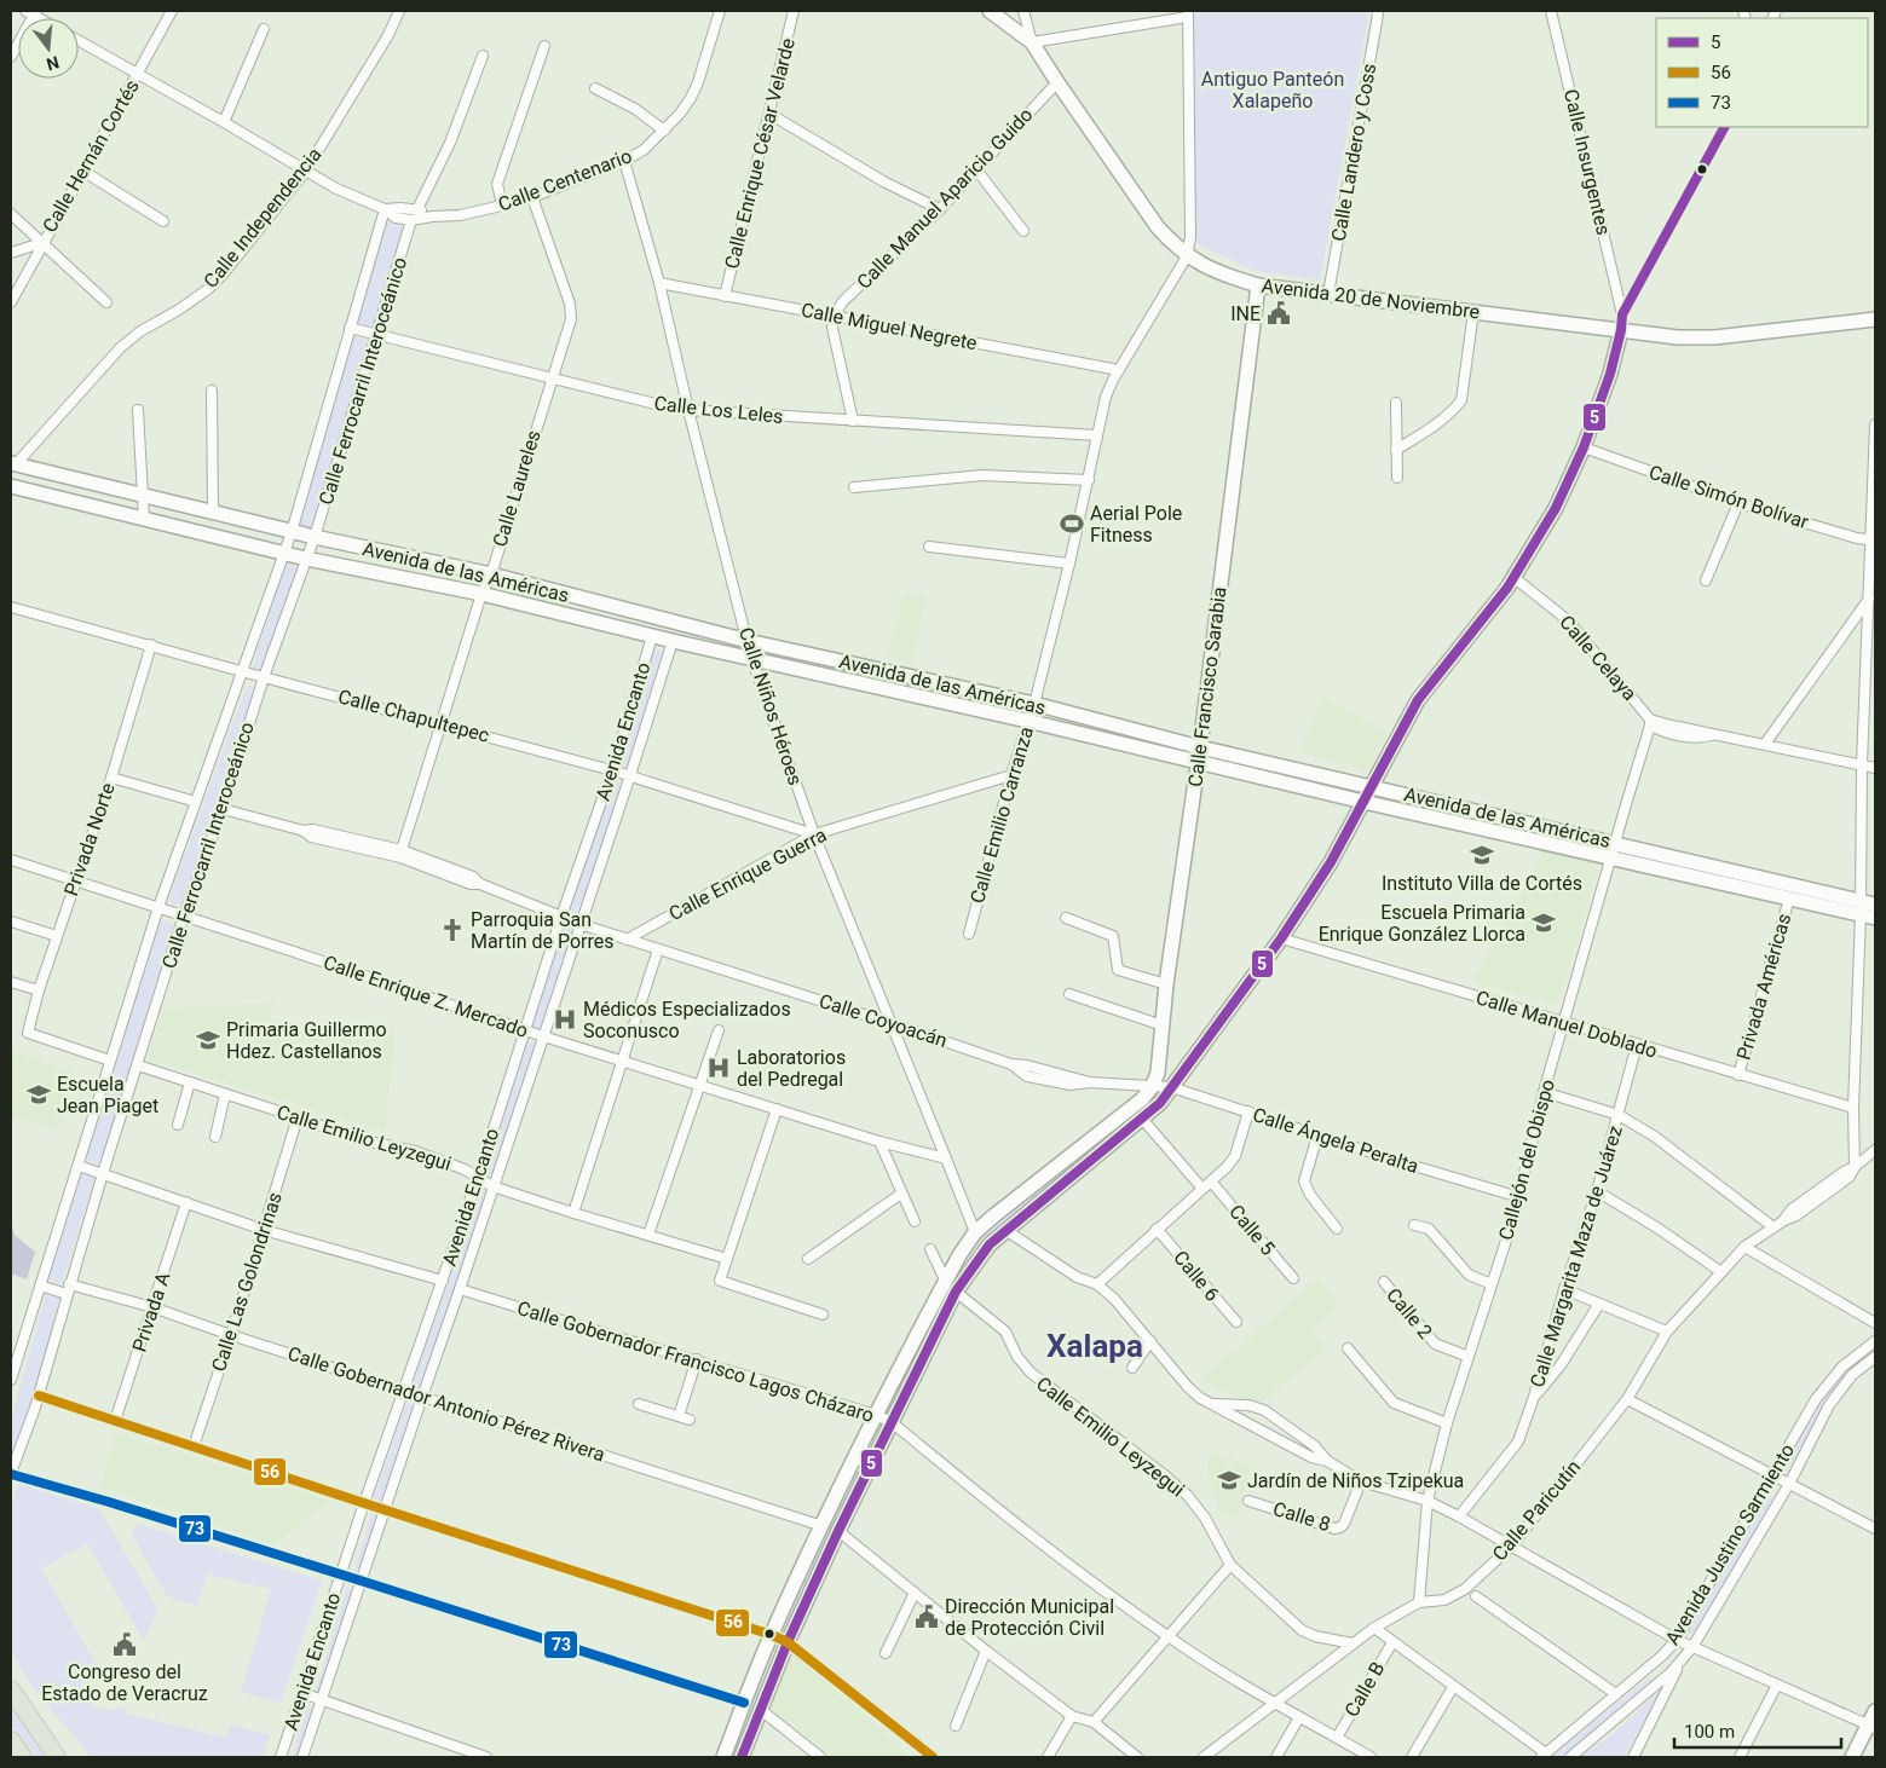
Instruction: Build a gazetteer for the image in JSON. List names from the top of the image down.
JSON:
{
  "streets": {
    "main road": ["Avenida 20 de Noviembre", "Avenida de las Américas", "Calle Francisco Sarabia"],
    "street": [
      "Calle Landero y Coss",
      "Calle Enrique César Velarde",
      "Calle Hernán Cortés",
      "Calle Insurgentes",
      "Calle Centenario",
      "Calle Manuel Aparicio Guido",
      "Calle Independencia",
      "Calle Miguel Negrete",
      "Calle Ferrocarril Interoceánico",
      "Calle Los Leles",
      "Calle Laureles",
      "Calle Simón Bolívar",
      "Calle Celaya",
      "Calle Niños Héroes",
      "Calle Chapultepec",
      "Avenida Encanto",
      "Calle Emilio Carranza",
      "Privada Norte",
      "Calle Enrique Guerra",
      "Privada Américas",
      "Calle Enrique Z. Mercado",
      "Calle Coyoacán",
      "Calle Manuel Doblado",
      "Calle Emilio Leyzegui",
      "Calle Ángela Peralta",
      "Callejón del Obispo",
      "Calle 5",
      "Calle Margarita Maza de Juárez",
      "Calle 6",
      "Calle Las Golondrinas",
      "Privada A",
      "Calle 2",
      "Calle Gobernador Francisco Lagos Cházaro",
      "Calle Gobernador Antonio Pérez Rivera",
      "Calle Paricutín",
      "Calle 8",
      "Avenida Justino Sarmiento",
      "Calle B"
    ]
  },
  "crossings": [
    ["Calle Landero y Coss", "Avenida 20 de Noviembre"],
    ["Calle Enrique César Velarde", "Calle Miguel Negrete"],
    ["Calle Hernán Cortés", "Calle Centenario"],
    ["Calle Centenario", "Calle Independencia"],
    ["Calle Centenario", "Calle Ferrocarril Interoceánico"],
    ["Calle Centenario", "Calle Laureles"],
    ["Calle Centenario", "Calle Niños Héroes"],
    ["Calle Manuel Aparicio Guido", "Avenida 20 de Noviembre"],
    ["Calle Manuel Aparicio Guido", "Calle Miguel Negrete"],
    ["Calle Independencia", "Avenida de las Américas"],
    ["Avenida 20 de Noviembre", "Calle Francisco Sarabia"],
    ["Avenida 20 de Noviembre", "Calle Emilio Carranza"],
    ["Calle Miguel Negrete", "Calle Niños Héroes"],
    ["Calle Miguel Negrete", "Calle Emilio Carranza"],
    ["Calle Ferrocarril Interoceánico", "Calle Los Leles"],
    ["Calle Ferrocarril Interoceánico", "Avenida de las Américas"],
    ["Calle Ferrocarril Interoceánico", "Calle Chapultepec"],
    ["Calle Ferrocarril Interoceánico", "Privada Norte"],
    ["Calle Ferrocarril Interoceánico", "Calle Enrique Z. Mercado"],
    ["Calle Ferrocarril Interoceánico", "Calle Coyoacán"],
    ["Calle Ferrocarril Interoceánico", "Calle Emilio Leyzegui"],
    ["Calle Ferrocarril Interoceánico", "Calle Gobernador Antonio Pérez Rivera"],
    ["Calle Los Leles", "Calle Laureles"],
    ["Calle Los Leles", "Calle Niños Héroes"],
    ["Calle Los Leles", "Calle Emilio Carranza"],
    ["Calle Laureles", "Avenida de las Américas"],
    ["Calle Laureles", "Calle Chapultepec"],
    ["Calle Laureles", "Calle Coyoacán"],
    ["Avenida de las Américas", "Calle Francisco Sarabia"],
    ["Avenida de las Américas", "Calle Niños Héroes"],
    ["Avenida de las Américas", "Avenida Encanto"],
    ["Avenida de las Américas", "Calle Emilio Carranza"],
    ["Avenida de las Américas", "Privada Américas"],
    ["Avenida de las Américas", "Callejón del Obispo"],
    ["Calle Celaya", "Callejón del Obispo"],
    ["Calle Francisco Sarabia", "Calle Coyoacán"],
    ["Calle Francisco Sarabia", "Calle Ángela Peralta"],
    ["Calle Niños Héroes", "Calle Chapultepec"],
    ["Calle Niños Héroes", "Calle Enrique Guerra"],
    ["Calle Niños Héroes", "Calle Enrique Z. Mercado"],
    ["Calle Niños Héroes", "Calle Coyoacán"],
    ["Calle Chapultepec", "Avenida Encanto"],
    ["Calle Chapultepec", "Privada Norte"],
    ["Calle Chapultepec", "Calle Enrique Guerra"],
    ["Avenida Encanto", "Calle Enrique Z. Mercado"],
    ["Avenida Encanto", "Calle Coyoacán"],
    ["Avenida Encanto", "Calle Emilio Leyzegui"],
    ["Avenida Encanto", "Calle Gobernador Francisco Lagos Cházaro"],
    ["Avenida Encanto", "Calle Gobernador Antonio Pérez Rivera"],
    ["Calle Emilio Carranza", "Calle Enrique Guerra"],
    ["Privada Norte", "Calle Enrique Z. Mercado"],
    ["Calle Enrique Guerra", "Calle Coyoacán"],
    ["Privada Américas", "Calle Manuel Doblado"],
    ["Calle Coyoacán", "Calle Ángela Peralta"],
    ["Calle Manuel Doblado", "Callejón del Obispo"],
    ["Calle Manuel Doblado", "Calle Margarita Maza de Juárez"],
    ["Calle Emilio Leyzegui", "Calle Las Golondrinas"],
    ["Calle Emilio Leyzegui", "Calle Paricutín"],
    ["Calle Ángela Peralta", "Callejón del Obispo"],
    ["Callejón del Obispo", "Calle Margarita Maza de Juárez"],
    ["Callejón del Obispo", "Calle 2"],
    ["Callejón del Obispo", "Calle Paricutín"],
    ["Calle Las Golondrinas", "Calle Gobernador Antonio Pérez Rivera"],
    ["Privada A", "Calle Gobernador Antonio Pérez Rivera"],
    ["Calle Gobernador Francisco Lagos Cházaro", "Calle Paricutín"]
  ],
  "districts": ["Xalapa"],
  "parks": ["Antiguo Panteón Xalapeño"],
  "places": {
    "public building": ["INE", "Dirección Municipal de Protección Civil", "Congreso del Estado de Veracruz"],
    "sports": ["Aerial Pole Fitness"],
    "school or university": [
      "Instituto Villa de Cortés",
      "Escuela Primaria Enrique González Llorca",
      "Primaria Guillermo Hdez. Castellanos",
      "Escuela Jean Piaget",
      "Jardín de Niños Tzipekua"
    ],
    "church": ["Parroquia San Martín de Porres"],
    "hospital": ["Médicos Especializados Soconusco", "Laboratorios del Pedregal"]
  },
  "lines": ["transit line 5", "transit line 56", "transit line 73"],
  "legend": ["5", "56", "73"],
  "scale_bar": "100 m",
  "north": "bottom"
}
